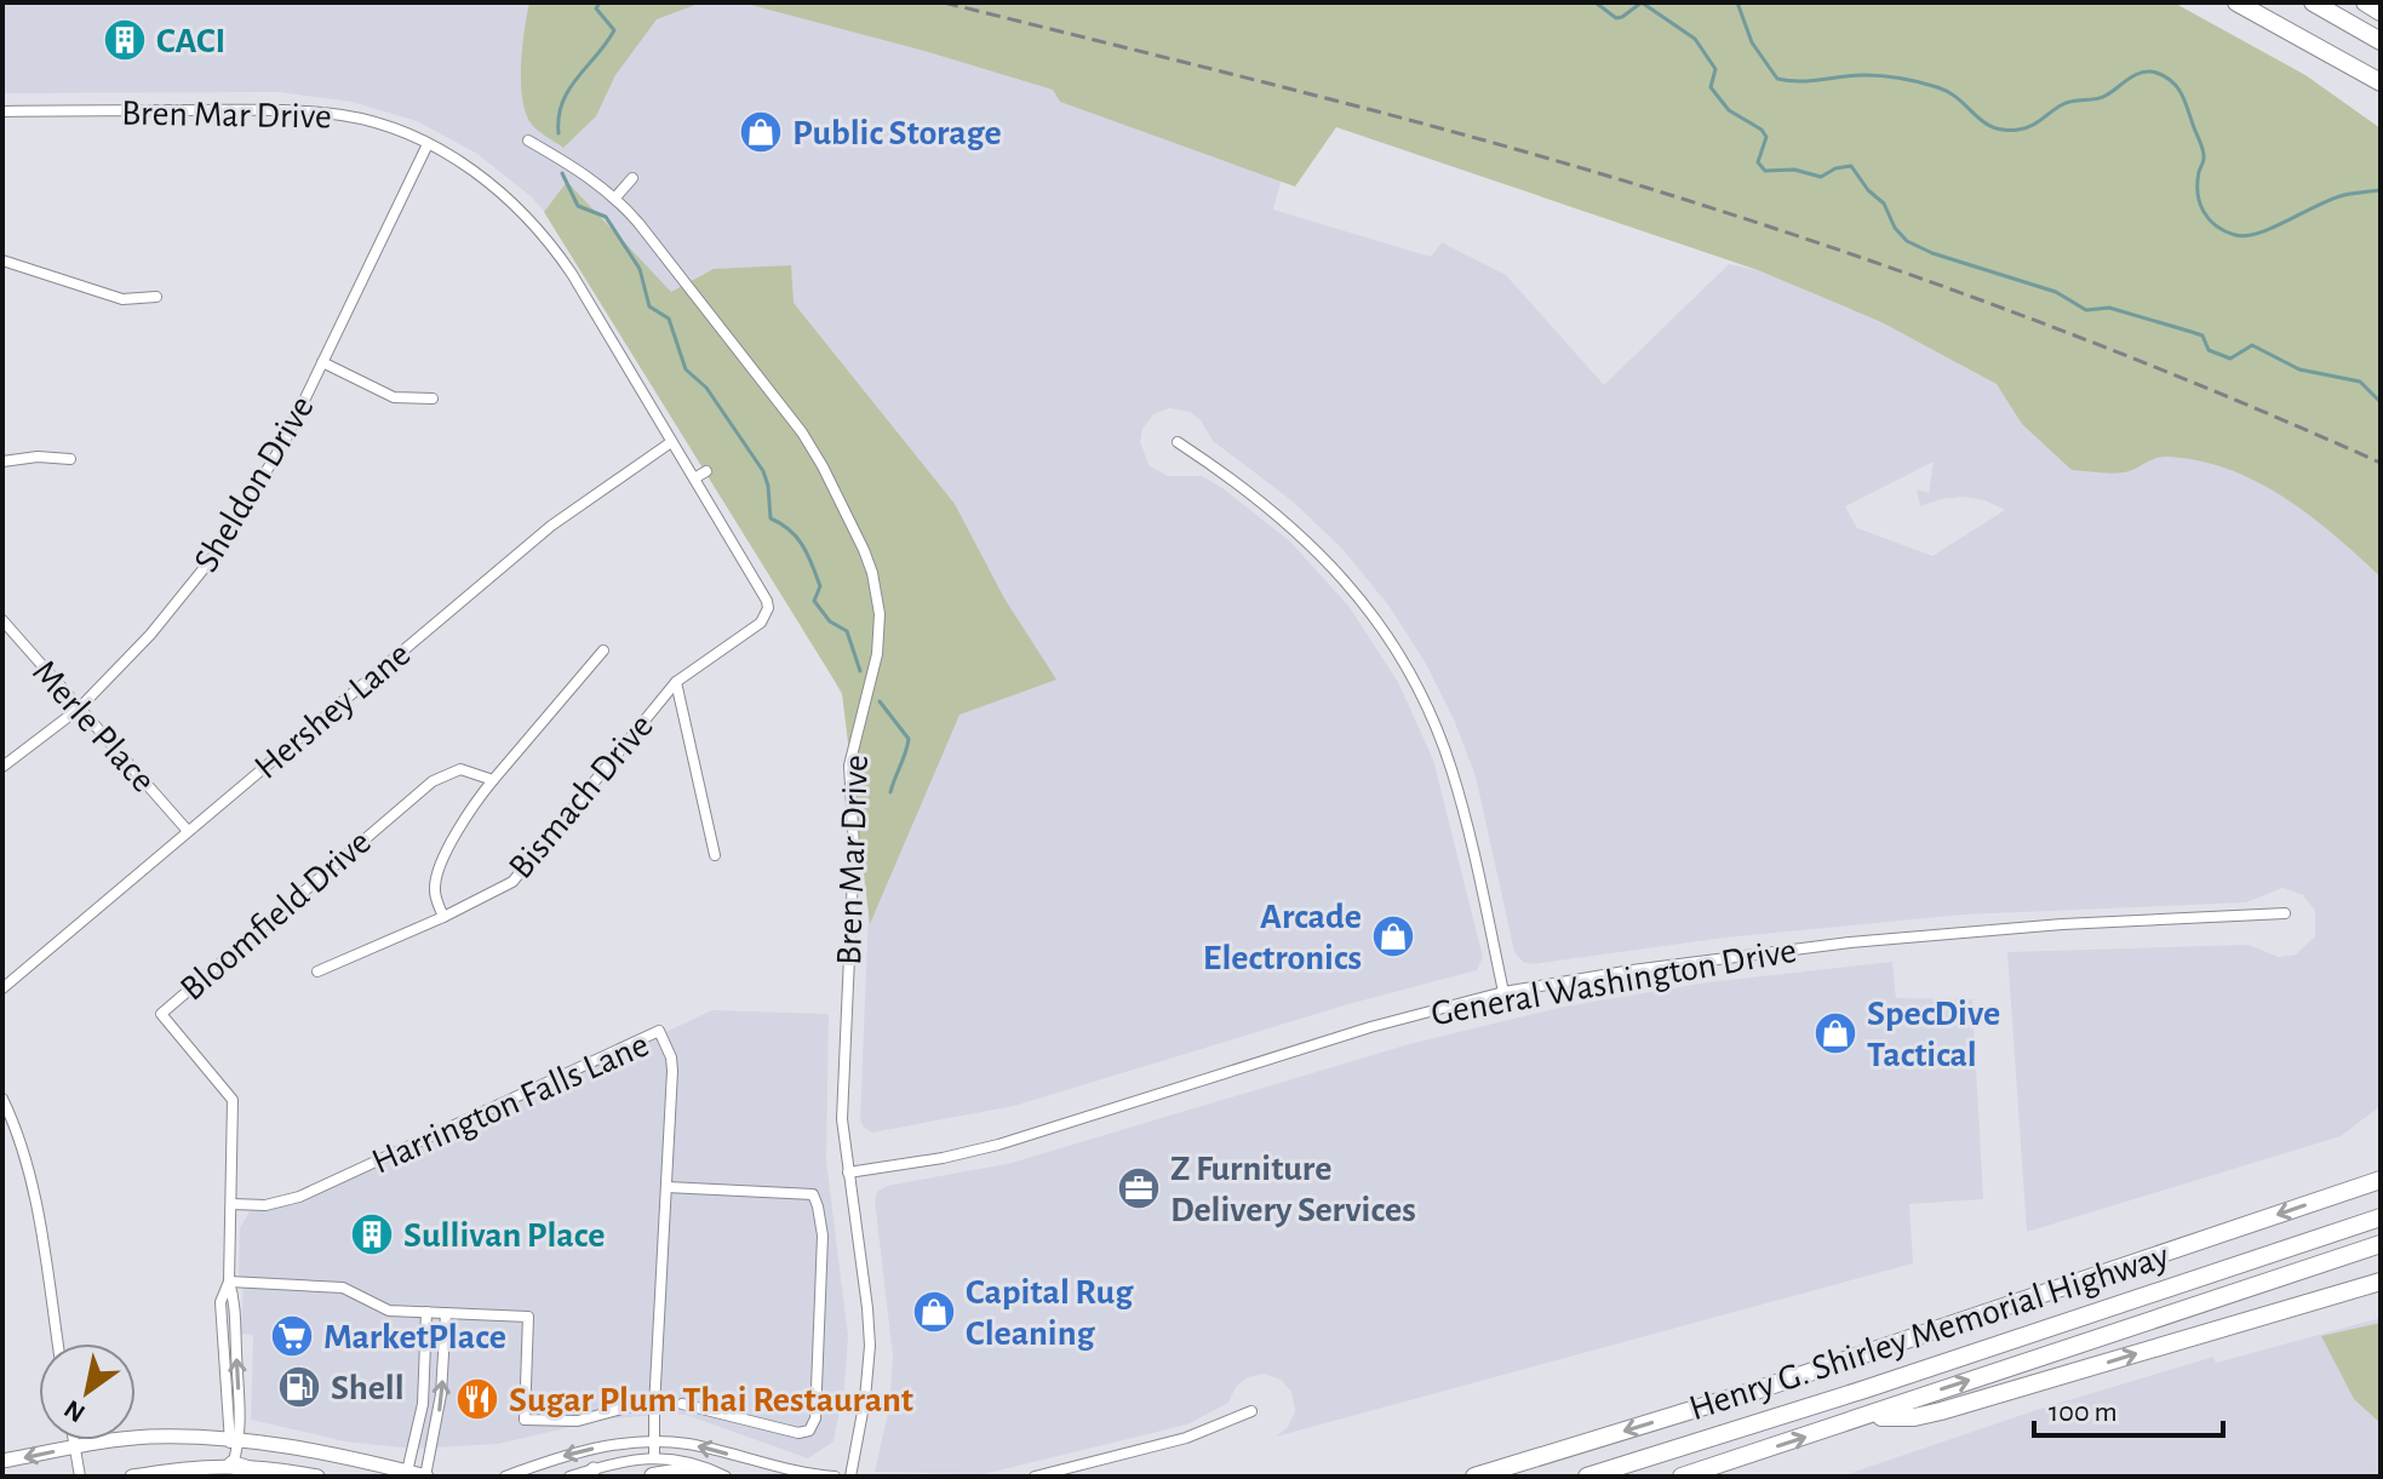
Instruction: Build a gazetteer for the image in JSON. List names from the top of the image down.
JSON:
{
  "streets": {
    "highway": ["Henry G. Shirley Memorial Highway"],
    "street": [
      "Bren Mar Drive",
      "Sheldon Drive",
      "Hershey Lane",
      "Merle Place",
      "Bismach Drive",
      "Bloomfield Drive",
      "General Washington Drive",
      "Harrington Falls Lane"
    ]
  },
  "crossings": [
    ["Bren Mar Drive", "Sheldon Drive"],
    ["Bren Mar Drive", "Hershey Lane"],
    ["Bren Mar Drive", "Bismach Drive"],
    ["Bren Mar Drive", "General Washington Drive"],
    ["Sheldon Drive", "Merle Place"],
    ["Hershey Lane", "Merle Place"],
    ["Bloomfield Drive", "Harrington Falls Lane"]
  ],
  "places": {
    "building": ["CACI", "Sullivan Place"],
    "shop": [
      "Public Storage",
      "Arcade Electronics",
      "SpecDive Tactical",
      "Capital Rug Cleaning"
    ],
    "office": ["Z Furniture Delivery Services"],
    "supermarket": ["MarketPlace"],
    "fuel station": ["Shell"],
    "restaurant": ["Sugar Plum Thai Restaurant"]
  },
  "scale_bar": "100 m",
  "north": "bottom left"
}
